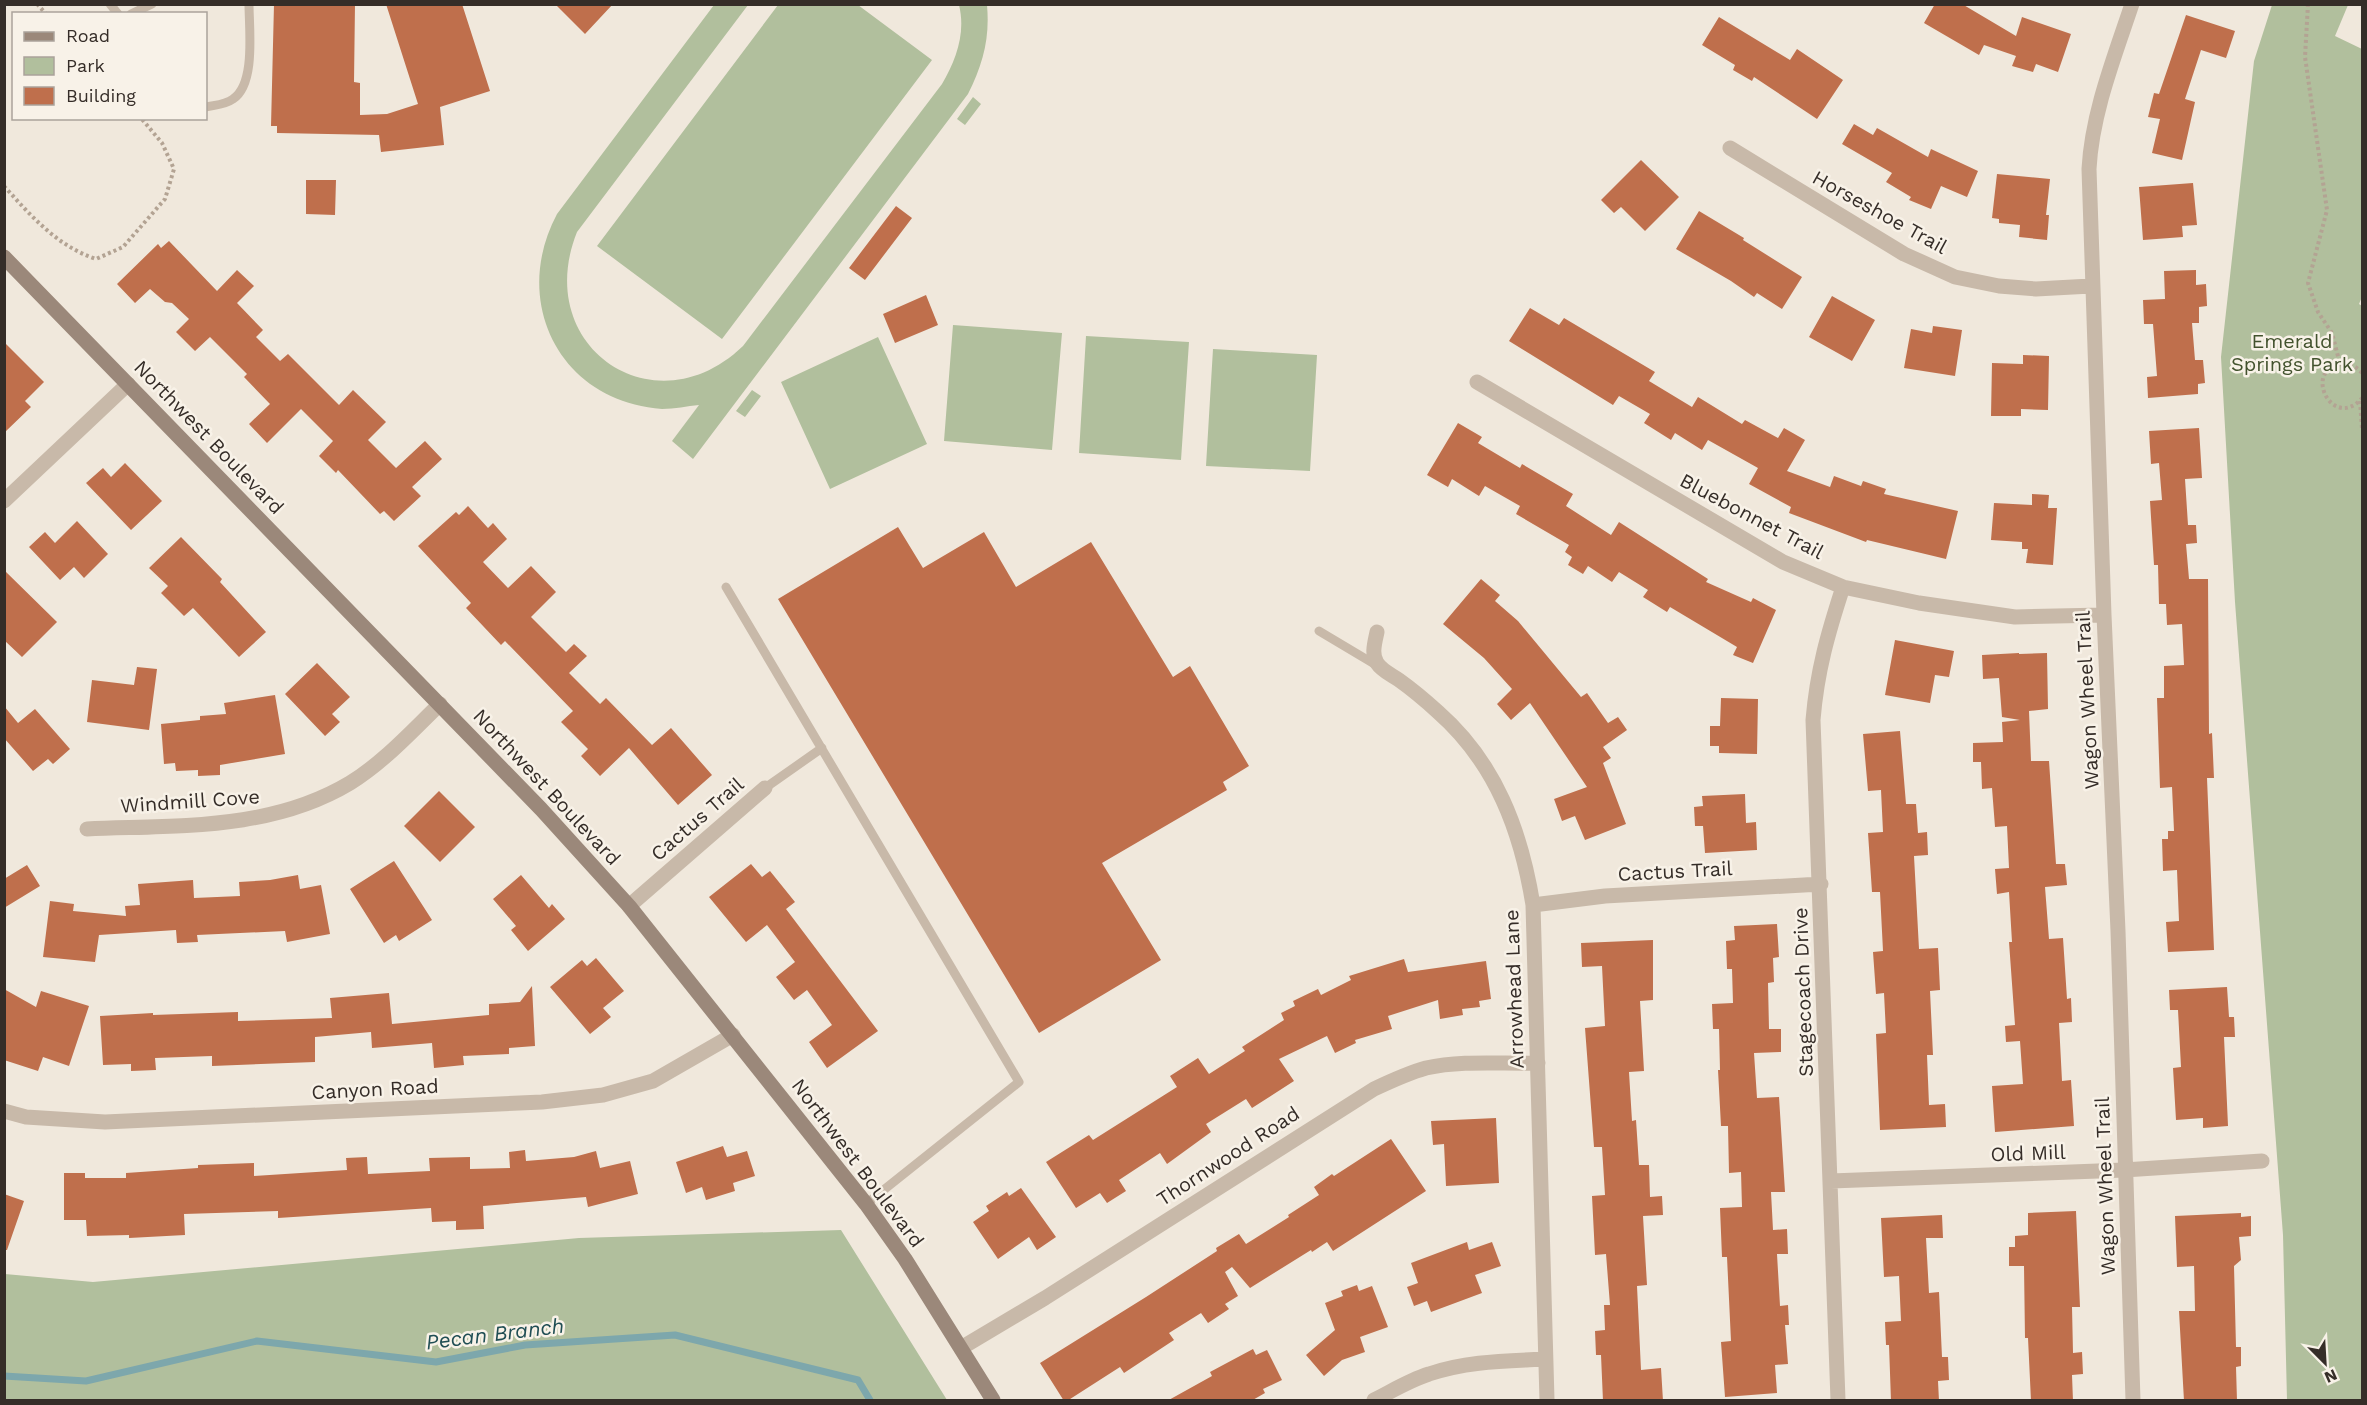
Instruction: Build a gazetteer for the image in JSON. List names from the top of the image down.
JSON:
{
  "streets": {
    "street": [
      "Horseshoe Trail",
      "Northwest Boulevard",
      "Bluebonnet Trail",
      "Wagon Wheel Trail",
      "Windmill Cove",
      "Cactus Trail",
      "Arrowhead Lane",
      "Stagecoach Drive",
      "Canyon Road",
      "Old Mill",
      "Thornwood Road"
    ]
  },
  "crossings": [
    ["Horseshoe Trail", "Wagon Wheel Trail"],
    ["Northwest Boulevard", "Windmill Cove"],
    ["Northwest Boulevard", "Cactus Trail"],
    ["Northwest Boulevard", "Canyon Road"],
    ["Northwest Boulevard", "Thornwood Road"],
    ["Bluebonnet Trail", "Wagon Wheel Trail"],
    ["Bluebonnet Trail", "Stagecoach Drive"],
    ["Wagon Wheel Trail", "Old Mill"],
    ["Cactus Trail", "Arrowhead Lane"],
    ["Cactus Trail", "Stagecoach Drive"],
    ["Arrowhead Lane", "Thornwood Road"],
    ["Stagecoach Drive", "Old Mill"]
  ],
  "water": ["Pecan Branch"],
  "parks": ["Emerald Springs Park"],
  "legend": ["Road", "Park", "Building"],
  "north": "bottom right"
}
